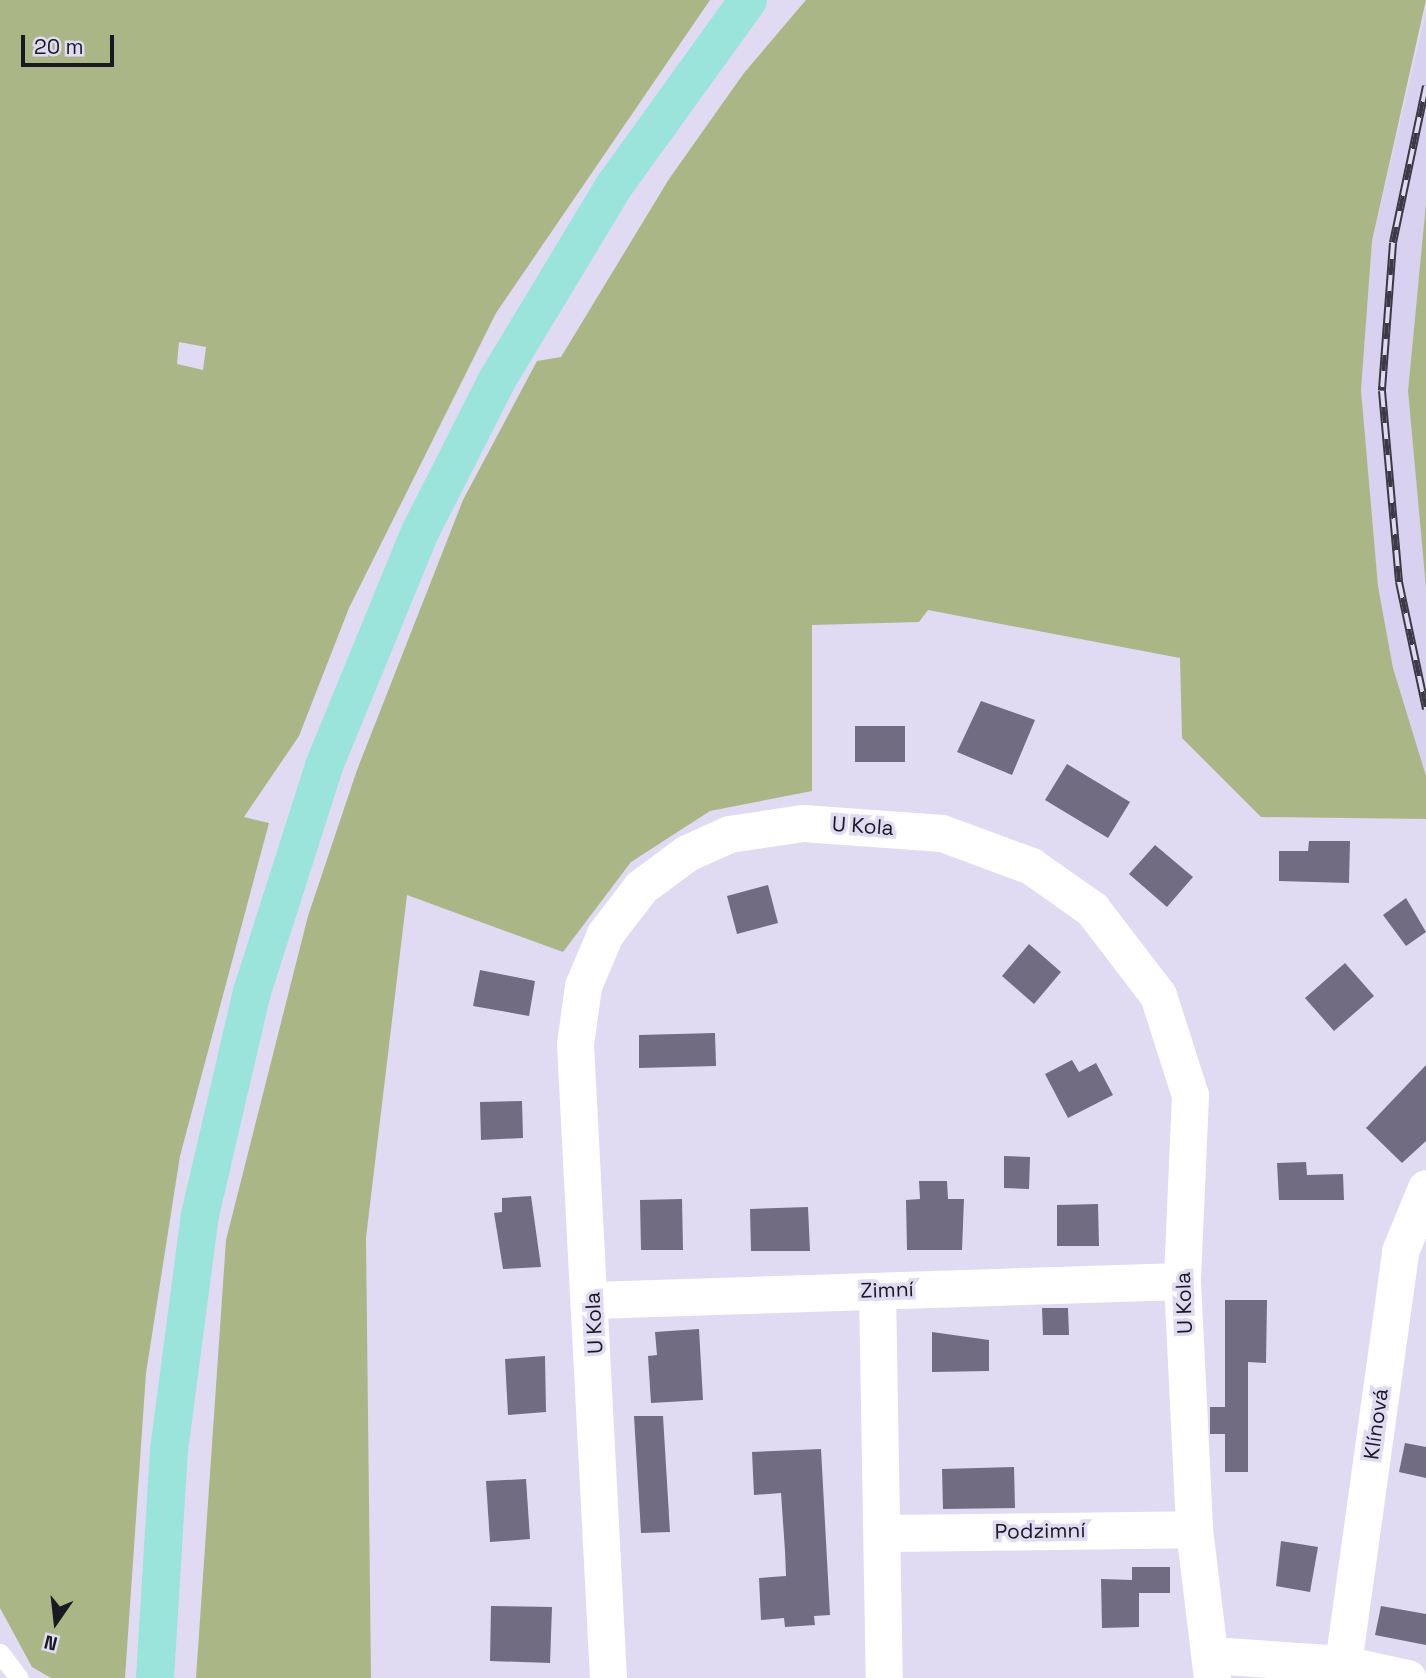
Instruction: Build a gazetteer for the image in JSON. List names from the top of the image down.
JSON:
{
  "streets": {
    "street": [
      "U Kola",
      "Zimní",
      "Klínová",
      "Podzimní"
    ]
  },
  "crossings": [
    ["U Kola", "Zimní"],
    ["U Kola", "Podzimní"]
  ],
  "scale_bar": "20 m",
  "north": "bottom"
}
